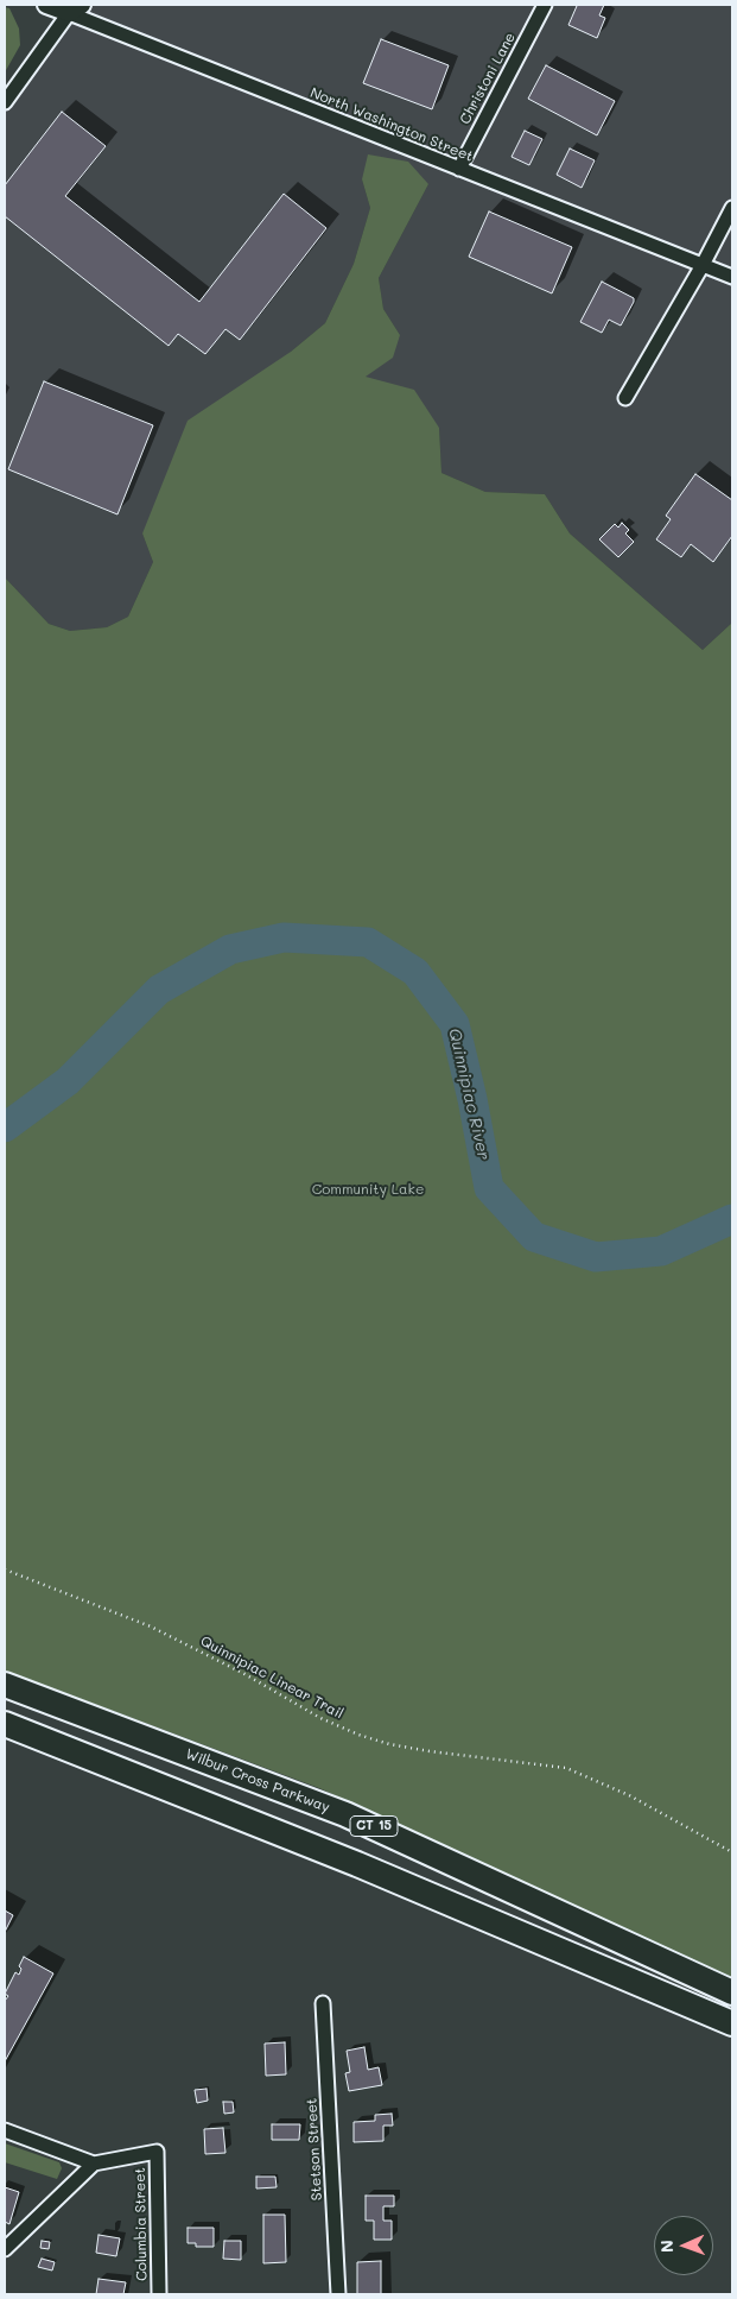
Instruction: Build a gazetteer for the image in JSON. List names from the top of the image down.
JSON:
{
  "streets": {
    "highway": ["Wilbur Cross Parkway", "CT 15"],
    "street": [
      "Christoni Lane",
      "North Washington Street",
      "Stetson Street",
      "Columbia Street"
    ],
    "path": ["Quinnipiac Linear Trail"]
  },
  "crossings": [
    ["Christoni Lane", "North Washington Street"]
  ],
  "water": ["Quinnipiac River"],
  "parks": ["Community Lake"],
  "north": "left"
}
